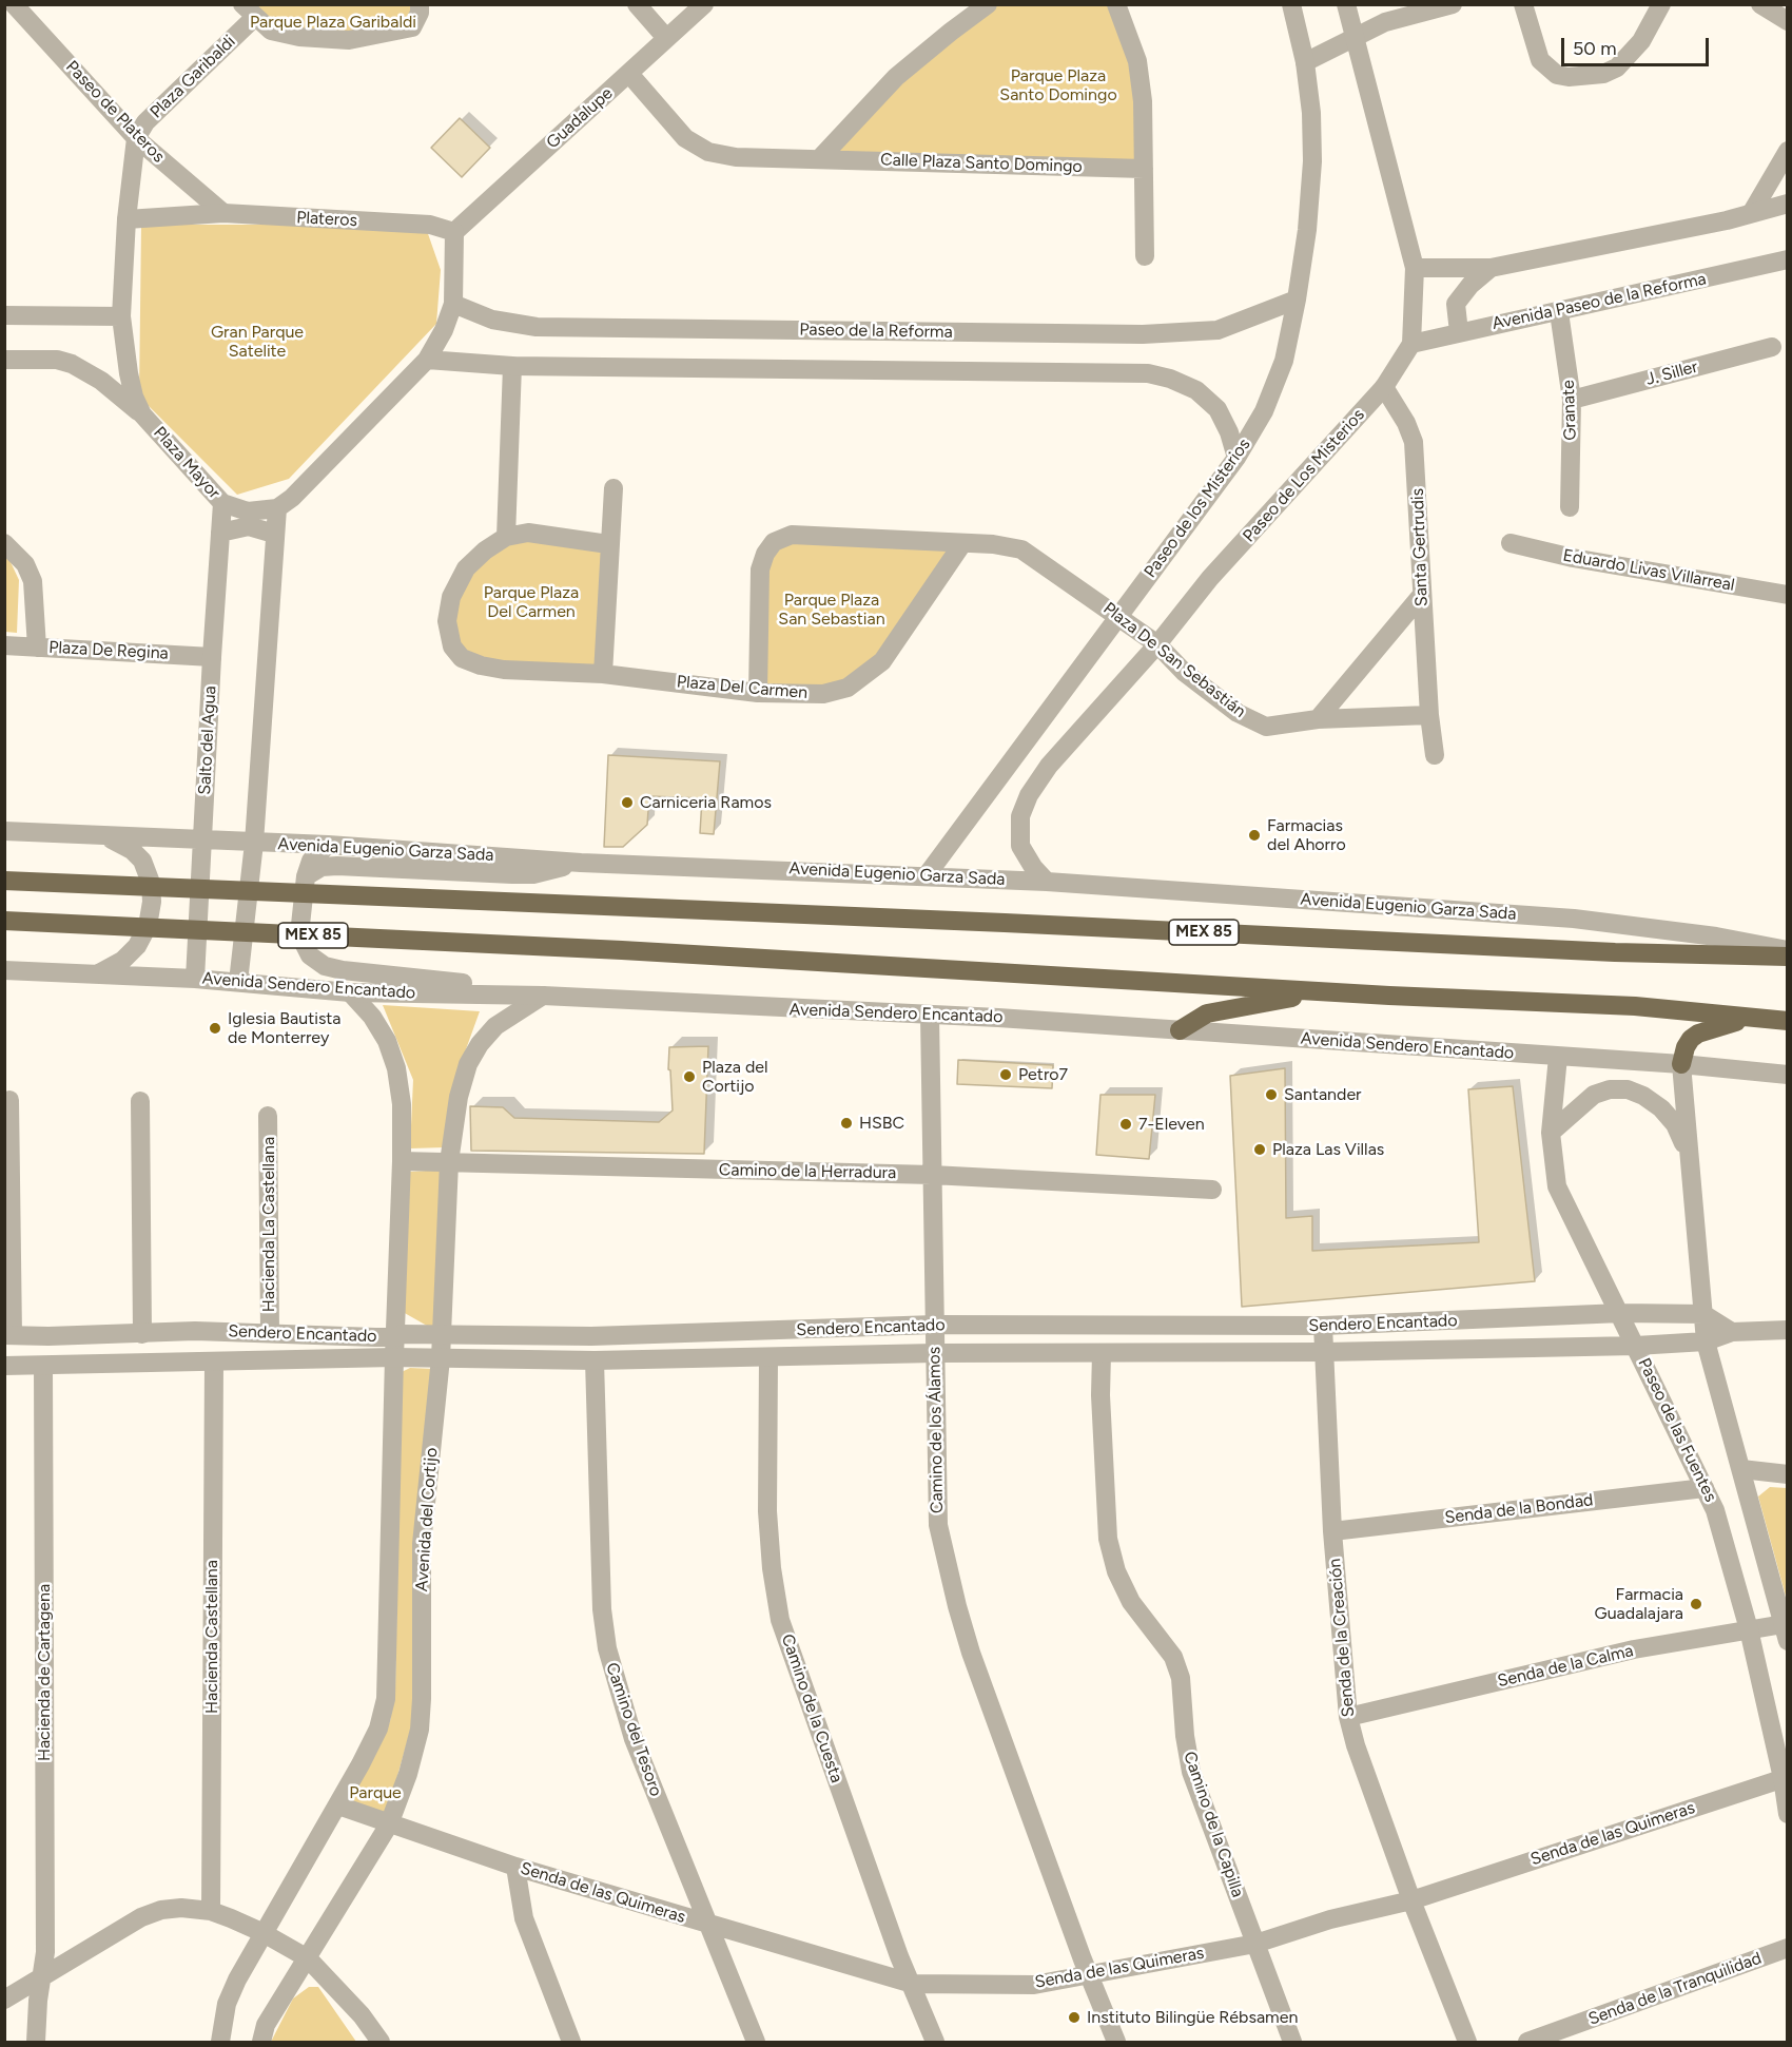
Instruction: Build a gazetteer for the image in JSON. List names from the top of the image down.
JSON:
{
  "streets": {
    "highway": ["Avenida Eugenio Garza Sada", "MEX 85"],
    "street": [
      "Plaza Garibaldi",
      "Paseo de Plateros",
      "Guadalupe",
      "Calle Plaza Santo Domingo",
      "Plateros",
      "Avenida Paseo de la Reforma",
      "Paseo de la Reforma",
      "J. Siller",
      "Granate",
      "Plaza Mayor",
      "Paseo de Los Misterios",
      "Paseo de los Misterios",
      "Santa Gertrudis",
      "Eduardo Livas Villarreal",
      "Plaza De Regina",
      "Plaza De San Sebastián",
      "Plaza Del Carmen",
      "Salto del Agua",
      "Avenida Sendero Encantado",
      "Camino de la Herradura",
      "Hacienda La Castellana",
      "Sendero Encantado",
      "Camino de los Álamos",
      "Paseo de las Fuentes",
      "Senda de la Bondad",
      "Avenida del Cortijo",
      "Hacienda Castellana",
      "Senda de la Creación",
      "Senda de la Calma",
      "Hacienda de Cartagena",
      "Camino de la Cuesta",
      "Camino del Tesoro",
      "Camino de la Capilla",
      "Senda de las Quimeras",
      "Senda de la Tranquilidad"
    ]
  },
  "crossings": [
    ["Plaza Garibaldi", "Paseo de Plateros"],
    ["Plaza Garibaldi", "Plaza Mayor"],
    ["Paseo de Plateros", "Plateros"],
    ["Paseo de Plateros", "Plaza Mayor"],
    ["Guadalupe", "Calle Plaza Santo Domingo"],
    ["Guadalupe", "Plateros"],
    ["Plateros", "Plaza Mayor"],
    ["Avenida Paseo de la Reforma", "Granate"],
    ["Avenida Paseo de la Reforma", "Paseo de Los Misterios"],
    ["Paseo de la Reforma", "Paseo de los Misterios"],
    ["J. Siller", "Granate"],
    ["Plaza Mayor", "Salto del Agua"],
    ["Paseo de Los Misterios", "Santa Gertrudis"],
    ["Paseo de Los Misterios", "Plaza De San Sebastián"],
    ["Paseo de Los Misterios", "Avenida Eugenio Garza Sada"],
    ["Paseo de los Misterios", "Plaza De San Sebastián"],
    ["Paseo de los Misterios", "Avenida Eugenio Garza Sada"],
    ["Plaza De Regina", "Salto del Agua"],
    ["Plaza De San Sebastián", "Plaza Del Carmen"],
    ["Salto del Agua", "Avenida Eugenio Garza Sada"],
    ["Salto del Agua", "Avenida Sendero Encantado"],
    ["Avenida Sendero Encantado", "Camino de los Álamos"],
    ["Avenida Sendero Encantado", "Paseo de las Fuentes"],
    ["Avenida Sendero Encantado", "Avenida del Cortijo"],
    ["Camino de la Herradura", "Camino de los Álamos"],
    ["Camino de la Herradura", "Avenida del Cortijo"],
    ["Hacienda La Castellana", "Sendero Encantado"],
    ["Sendero Encantado", "Camino de los Álamos"],
    ["Sendero Encantado", "Paseo de las Fuentes"],
    ["Sendero Encantado", "Avenida del Cortijo"],
    ["Sendero Encantado", "Hacienda Castellana"],
    ["Sendero Encantado", "Senda de la Creación"],
    ["Sendero Encantado", "Hacienda de Cartagena"],
    ["Sendero Encantado", "Camino de la Cuesta"],
    ["Sendero Encantado", "Camino del Tesoro"],
    ["Sendero Encantado", "Camino de la Capilla"],
    ["Camino de los Álamos", "Senda de las Quimeras"],
    ["Paseo de las Fuentes", "Senda de la Bondad"],
    ["Paseo de las Fuentes", "Senda de la Calma"],
    ["Paseo de las Fuentes", "Senda de las Quimeras"],
    ["Senda de la Bondad", "Senda de la Creación"],
    ["Avenida del Cortijo", "Senda de las Quimeras"],
    ["Senda de la Creación", "Senda de la Calma"],
    ["Senda de la Creación", "Senda de las Quimeras"],
    ["Camino de la Cuesta", "Senda de las Quimeras"],
    ["Camino del Tesoro", "Senda de las Quimeras"],
    ["Camino de la Capilla", "Senda de las Quimeras"]
  ],
  "parks": [
    "Parque Plaza Garibaldi",
    "Parque Plaza Santo Domingo",
    "Gran Parque Satelite",
    "Parque Plaza Del Carmen",
    "Parque Plaza San Sebastian",
    "Parque"
  ],
  "places": [
    "Carniceria Ramos",
    "Farmacias del Ahorro",
    "Iglesia Bautista de Monterrey",
    "Petro7",
    "Plaza del Cortijo",
    "Santander",
    "HSBC",
    "7-Eleven",
    "Plaza Las Villas",
    "Farmacia Guadalajara",
    "Instituto Bilingüe Rébsamen"
  ],
  "scale_bar": "50 m"
}
